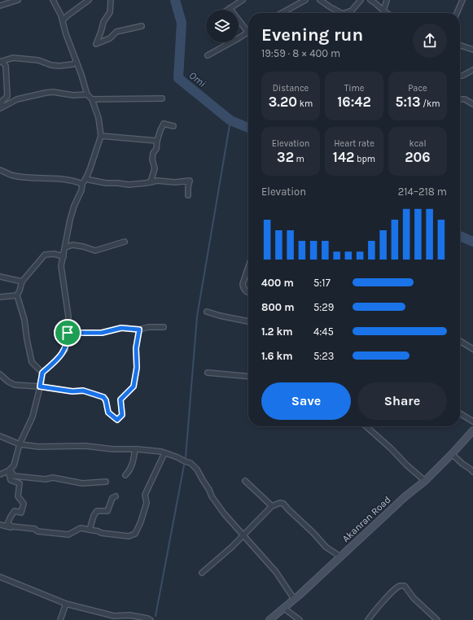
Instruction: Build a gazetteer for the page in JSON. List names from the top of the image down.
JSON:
{
  "streets": {
    "main road": ["Akanran Road"]
  },
  "water": ["Omi"],
  "page": {
    "heading": ["Evening run", "19:59 · 8 × 400 m"],
    "stats": [
      ["Distance", "3.20 km"],
      ["Time", "16:42"],
      ["Pace", "5:13 /km"],
      ["Elevation", "32 m"],
      ["Heart rate", "142 bpm"],
      ["kcal", "206"]
    ],
    "chart": ["Elevation", "214–218 m"],
    "list": [
      {
        "name": "400 m",
        "note": "5:17"
      },
      {
        "name": "800 m",
        "note": "5:29"
      },
      {
        "name": "1.2 km",
        "note": "4:45"
      },
      {
        "name": "1.6 km",
        "note": "5:23"
      }
    ],
    "buttons": ["Save", "Share"]
  }
}
